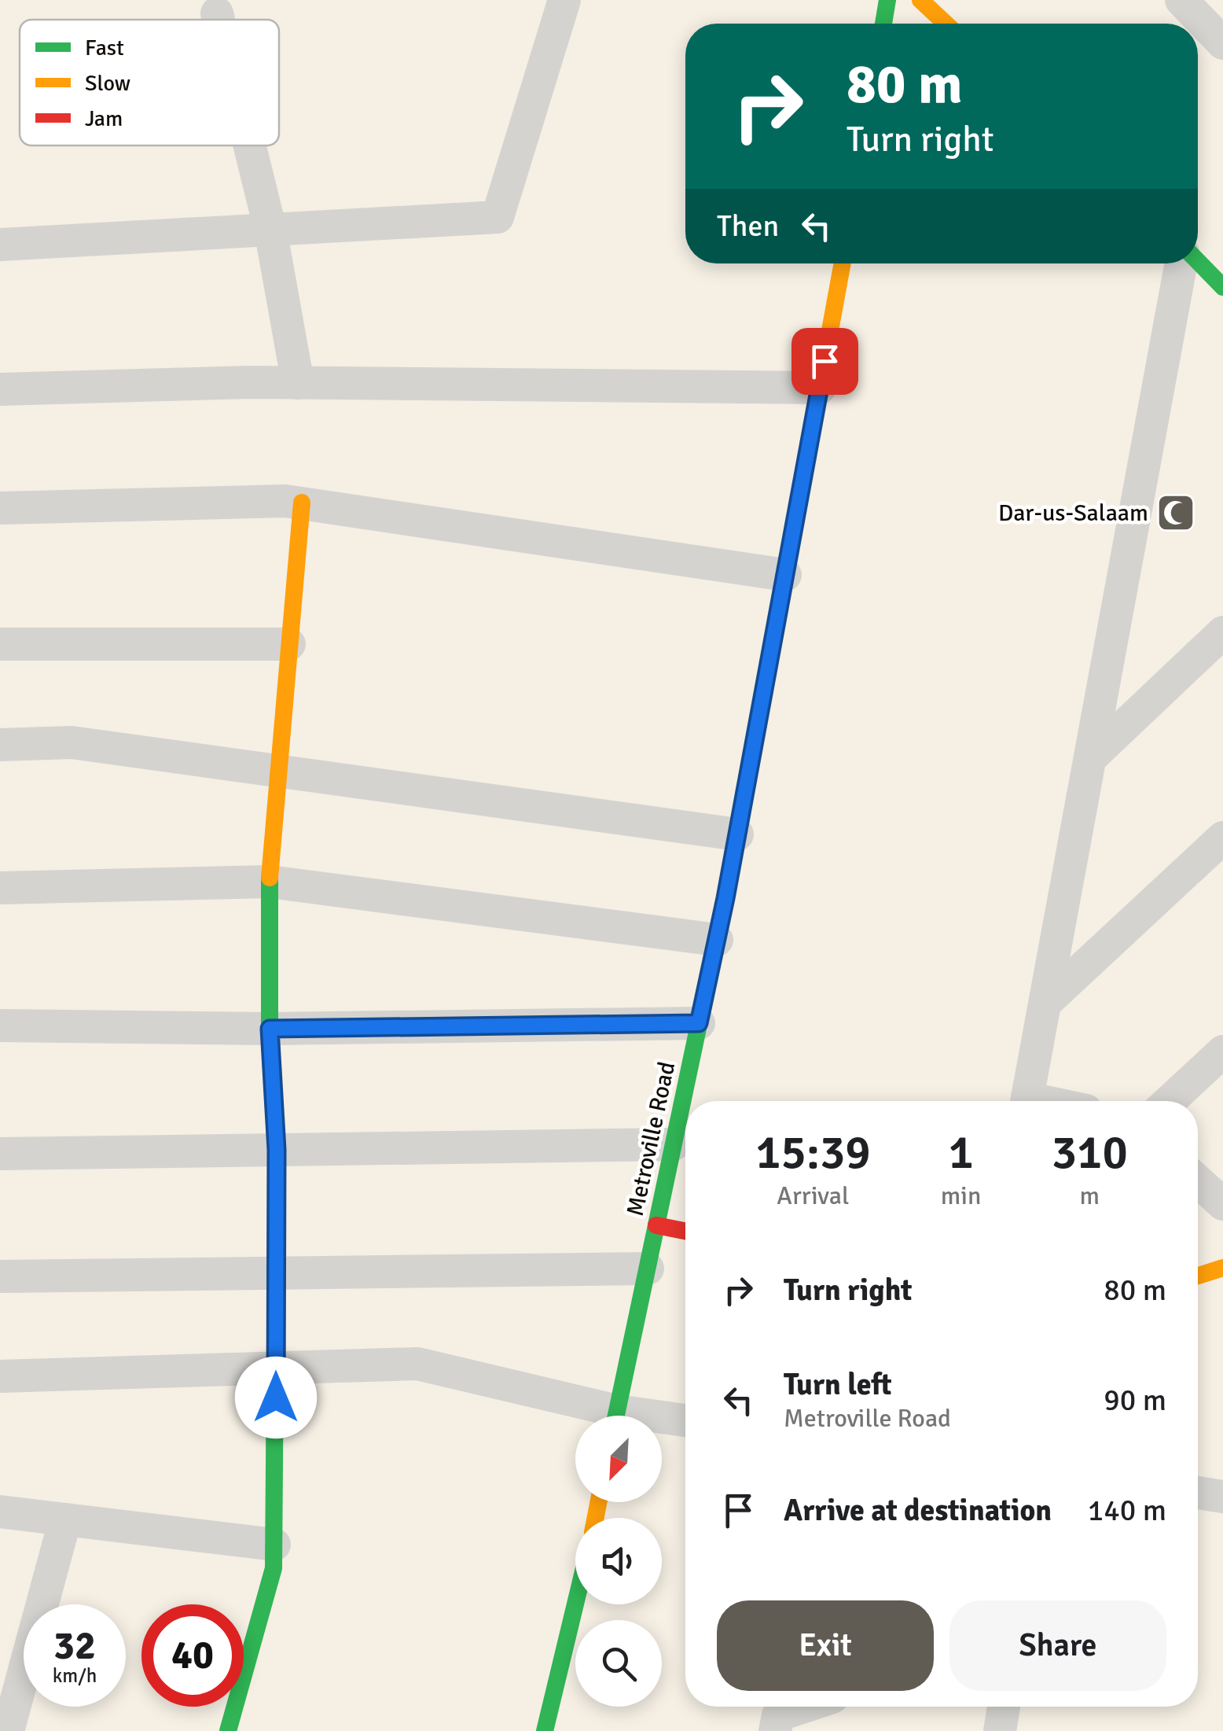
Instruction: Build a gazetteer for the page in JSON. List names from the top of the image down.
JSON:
{
  "streets": {
    "main road": ["Metroville Road"]
  },
  "places": {
    "mosque": ["Dar-us-Salaam"]
  },
  "legend": ["Fast", "Slow", "Jam"],
  "north": "bottom left",
  "page": {
    "turn": ["80 m", "Turn right"],
    "then": "Then",
    "eta": [
      "15:39",
      "Arrival",
      "1",
      "min",
      "310",
      "m"
    ],
    "list": [
      {
        "name": "Turn right",
        "value": "80 m"
      },
      {
        "name": "Turn left",
        "note": "Metroville Road",
        "value": "90 m"
      },
      {
        "name": "Arrive at destination",
        "value": "140 m"
      }
    ],
    "buttons": ["Exit", "Share"],
    "speed": "32 km/h",
    "limit": "40"
  }
}
